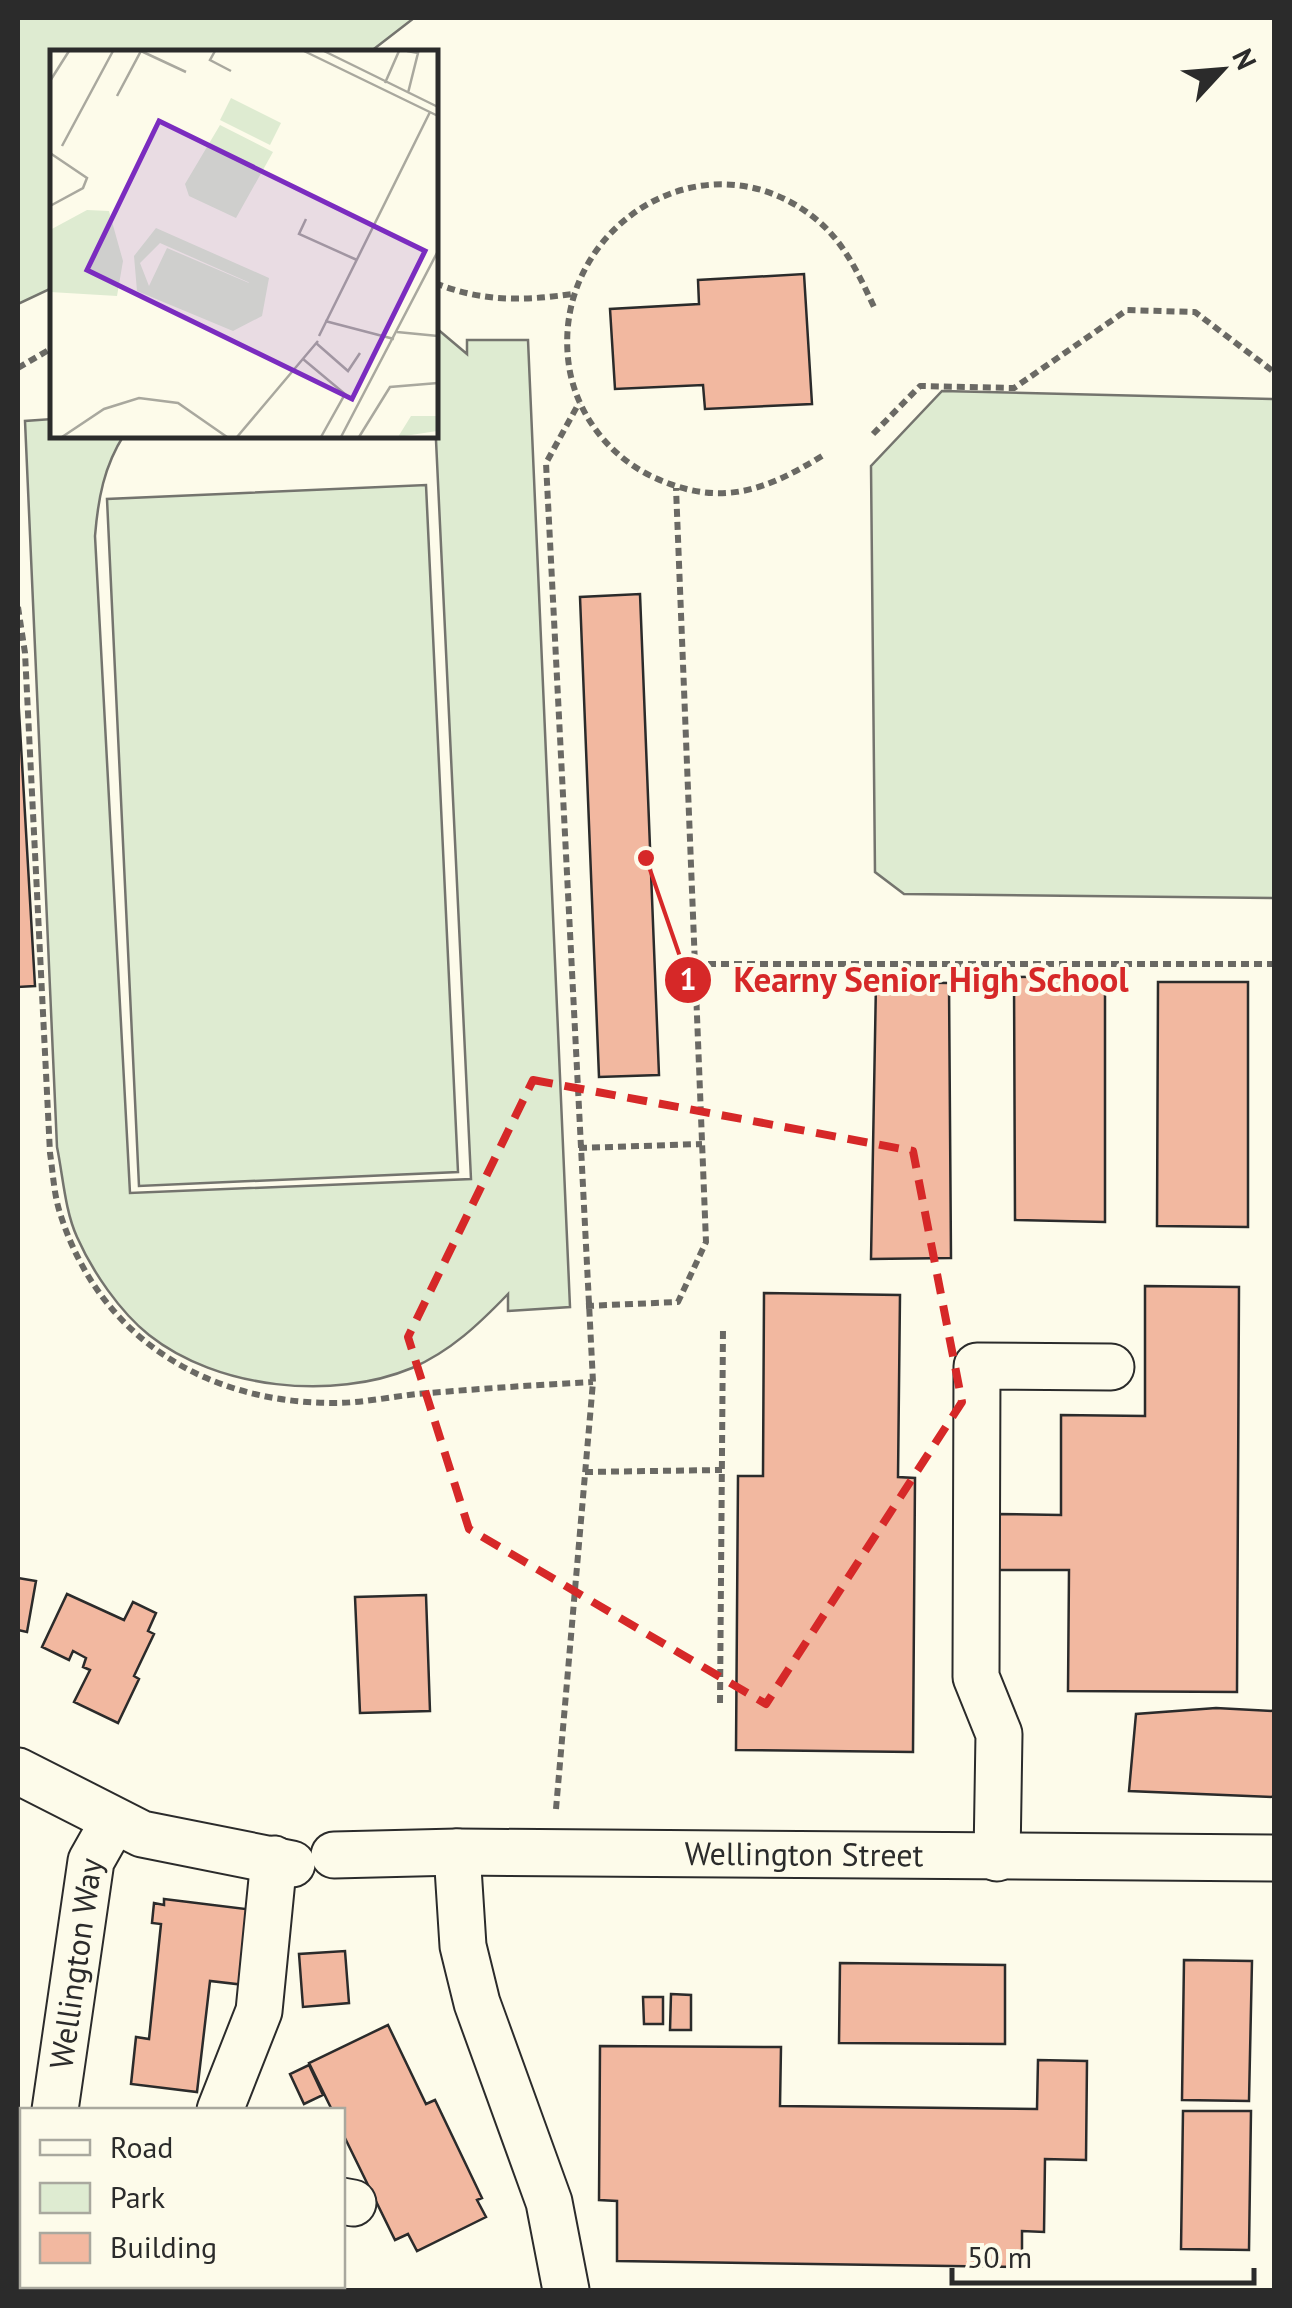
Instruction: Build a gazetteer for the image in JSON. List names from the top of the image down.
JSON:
{
  "streets": {
    "street": ["Wellington Street", "Wellington Way"]
  },
  "crossings": [
    ["Wellington Street", "Wellington Way"]
  ],
  "places": ["Kearny Senior High School"],
  "legend": ["Road", "Park", "Building"],
  "scale_bar": "50 m",
  "north": "top right"
}
